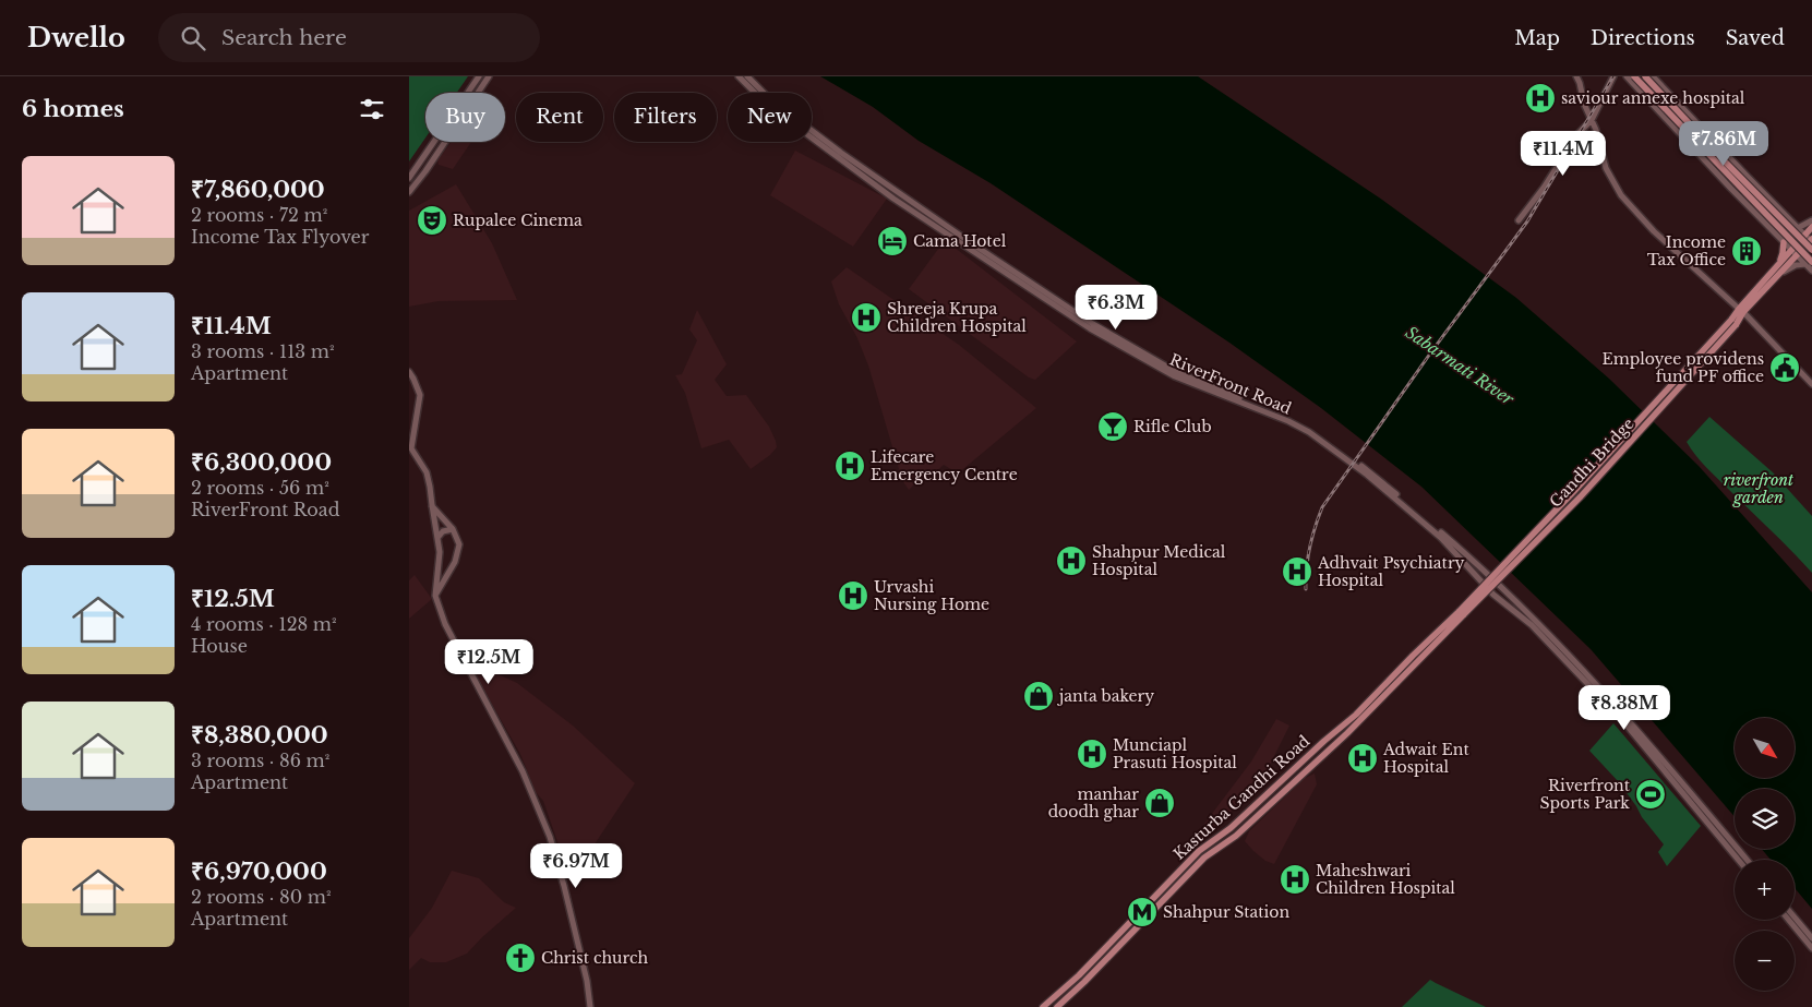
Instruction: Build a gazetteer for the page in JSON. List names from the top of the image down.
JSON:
{
  "streets": {
    "main road": ["RiverFront Road", "Gandhi Bridge", "Kasturba Gandhi Road"]
  },
  "crossings": [
    ["Gandhi Bridge", "Kasturba Gandhi Road"]
  ],
  "water": ["Sabarmati River"],
  "parks": ["riverfront garden"],
  "places": {
    "hospital": [
      "saviour annexe hospital",
      "Shreeja Krupa Children Hospital",
      "Lifecare Emergency Centre",
      "Shahpur Medical Hospital",
      "Adhvait Psychiatry Hospital",
      "Urvashi Nursing Home",
      "Munciapl Prasuti Hospital",
      "Adwait Ent Hospital",
      "Maheshwari Children Hospital"
    ],
    "theatre": ["Rupalee Cinema"],
    "hotel": ["Cama Hotel"],
    "building": ["Income Tax Office"],
    "public building": ["Employee providens fund PF office"],
    "bar": ["Rifle Club"],
    "shop": ["janta bakery", "manhar doodh ghar"],
    "sports": ["Riverfront Sports Park"],
    "metro station": ["Shahpur Station"],
    "church": ["Christ church"]
  },
  "north": "bottom right",
  "page": {
    "header": "Dwello",
    "search": "Search here",
    "nav": ["Map", "Directions", "Saved"],
    "heading": "6 homes",
    "chip": [
      "Buy",
      "Rent",
      "Filters",
      "New"
    ],
    "price": [
      "₹7.86M",
      "₹11.4M",
      "₹6.3M",
      "₹12.5M",
      "₹8.38M",
      "₹6.97M"
    ],
    "list": [
      {
        "name": "₹7,860,000",
        "note": "2 rooms · 72 m² · Income Tax Flyover"
      },
      {
        "name": "₹11.4M",
        "note": "3 rooms · 113 m² · Apartment"
      },
      {
        "name": "₹6,300,000",
        "note": "2 rooms · 56 m² · RiverFront Road"
      },
      {
        "name": "₹12.5M",
        "note": "4 rooms · 128 m² · House"
      },
      {
        "name": "₹8,380,000",
        "note": "3 rooms · 86 m² · Apartment"
      },
      {
        "name": "₹6,970,000",
        "note": "2 rooms · 80 m² · Apartment"
      }
    ],
    "map_buttons": ["+", "−"]
  }
}
